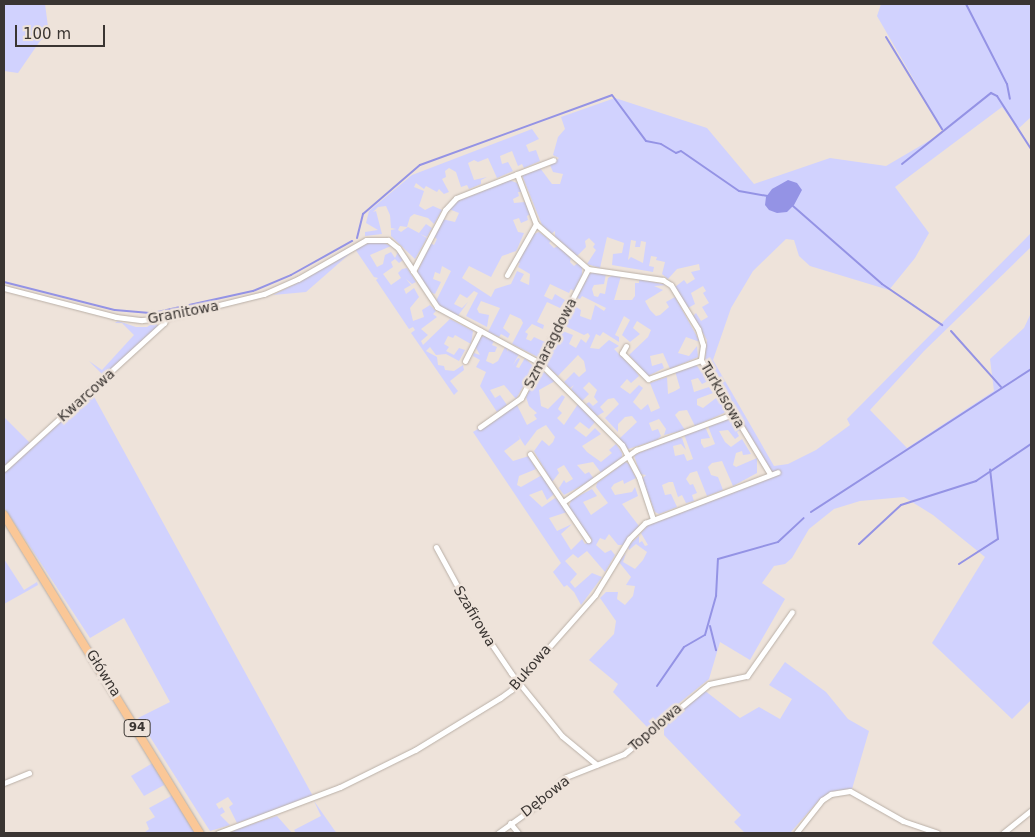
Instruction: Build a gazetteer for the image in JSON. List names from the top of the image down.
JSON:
{
  "streets": {
    "main road": ["Główna", "94"],
    "street": [
      "Granitowa",
      "Szmaragdowa",
      "Kwarcowa",
      "Turkusowa",
      "Szafirowa",
      "Bukowa",
      "Topolowa",
      "Dębowa"
    ]
  },
  "crossings": [
    ["Granitowa", "Kwarcowa"],
    ["Szmaragdowa", "Turkusowa"],
    ["Turkusowa", "Bukowa"],
    ["Szafirowa", "Bukowa"],
    ["Topolowa", "Dębowa"]
  ],
  "scale_bar": "100 m"
}
